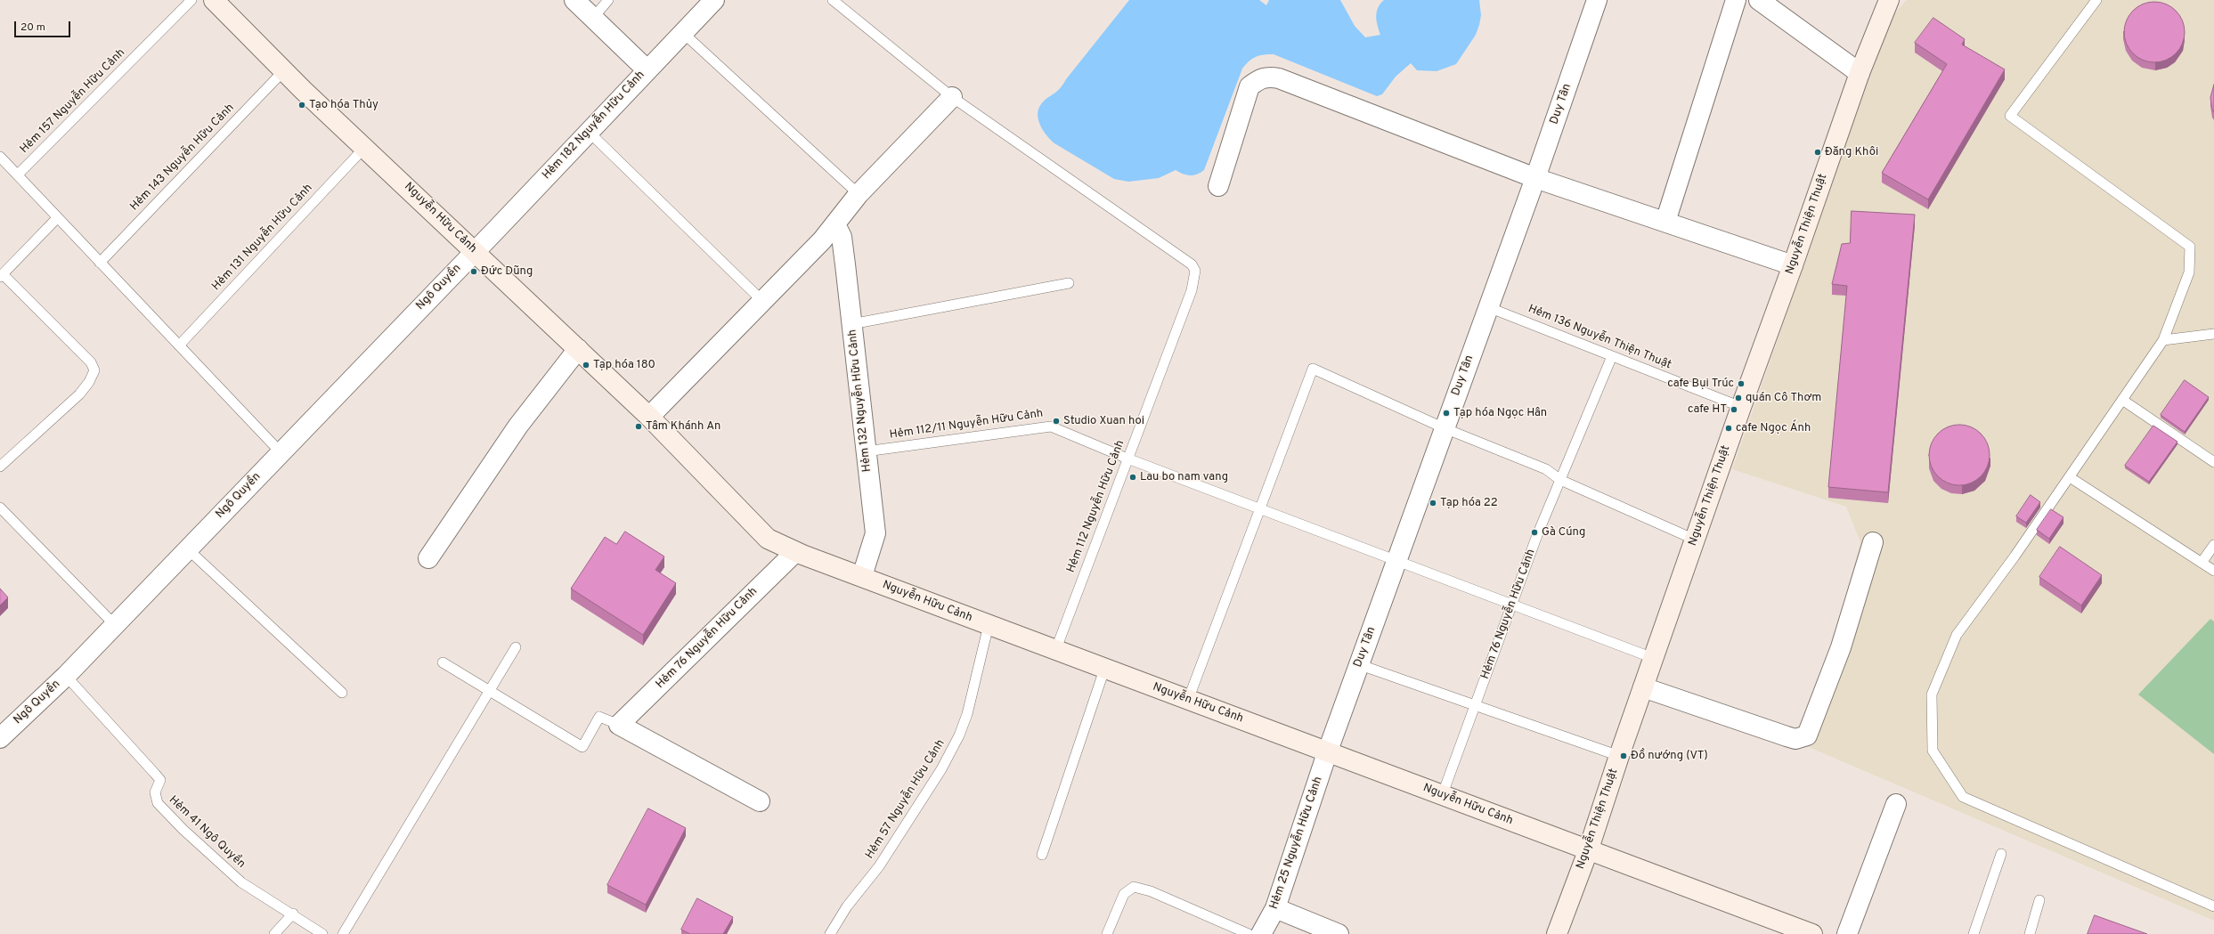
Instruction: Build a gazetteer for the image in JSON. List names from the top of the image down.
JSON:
{
  "streets": {
    "street": [
      "Duy Tân",
      "Hẻm 182 Nguyễn Hữu Cảnh",
      "Nguyễn Hữu Cảnh",
      "Nguyễn Thiện Thuật",
      "Ngô Quyền",
      "Hẻm 132 Nguyễn Hữu Cảnh",
      "Hẻm 76 Nguyễn Hữu Cảnh",
      "Hẻm 25 Nguyễn Hữu Cảnh"
    ],
    "lane": [
      "Hẻm 157 Nguyễn Hữu Cảnh",
      "Hẻm 143 Nguyễn Hữu Cảnh",
      "Hẻm 131 Nguyễn Hữu Cảnh",
      "Hẻm 136 Nguyễn Thiện Thuật",
      "Hẻm 112/11 Nguyễn Hữu Cảnh",
      "Hẻm 112 Nguyễn Hữu Cảnh",
      "Hẻm 57 Nguyễn Hữu Cảnh",
      "Hẻm 41 Ngô Quyền"
    ]
  },
  "crossings": [
    ["Duy Tân", "Nguyễn Hữu Cảnh"],
    ["Duy Tân", "Hẻm 136 Nguyễn Thiện Thuật"],
    ["Duy Tân", "Hẻm 112/11 Nguyễn Hữu Cảnh"],
    ["Duy Tân", "Hẻm 25 Nguyễn Hữu Cảnh"],
    ["Hẻm 182 Nguyễn Hữu Cảnh", "Nguyễn Hữu Cảnh"],
    ["Hẻm 182 Nguyễn Hữu Cảnh", "Ngô Quyền"],
    ["Hẻm 143 Nguyễn Hữu Cảnh", "Nguyễn Hữu Cảnh"],
    ["Nguyễn Hữu Cảnh", "Nguyễn Thiện Thuật"],
    ["Nguyễn Hữu Cảnh", "Hẻm 131 Nguyễn Hữu Cảnh"],
    ["Nguyễn Hữu Cảnh", "Ngô Quyền"],
    ["Nguyễn Hữu Cảnh", "Hẻm 132 Nguyễn Hữu Cảnh"],
    ["Nguyễn Hữu Cảnh", "Hẻm 112 Nguyễn Hữu Cảnh"],
    ["Nguyễn Hữu Cảnh", "Hẻm 76 Nguyễn Hữu Cảnh"],
    ["Nguyễn Hữu Cảnh", "Hẻm 57 Nguyễn Hữu Cảnh"],
    ["Nguyễn Hữu Cảnh", "Hẻm 25 Nguyễn Hữu Cảnh"],
    ["Nguyễn Thiện Thuật", "Hẻm 136 Nguyễn Thiện Thuật"],
    ["Nguyễn Thiện Thuật", "Hẻm 112/11 Nguyễn Hữu Cảnh"],
    ["Ngô Quyền", "Hẻm 41 Ngô Quyền"],
    ["Hẻm 136 Nguyễn Thiện Thuật", "Hẻm 76 Nguyễn Hữu Cảnh"],
    ["Hẻm 132 Nguyễn Hữu Cảnh", "Hẻm 112/11 Nguyễn Hữu Cảnh"],
    ["Hẻm 112/11 Nguyễn Hữu Cảnh", "Hẻm 112 Nguyễn Hữu Cảnh"],
    ["Hẻm 112/11 Nguyễn Hữu Cảnh", "Hẻm 76 Nguyễn Hữu Cảnh"]
  ],
  "places": [
    "Tạo hóa Thủy",
    "Đăng Khôi",
    "Đức Dũng",
    "Tạp hóa 180",
    "cafe Bụi Trúc",
    "quán Cô Thơm",
    "cafe HT",
    "Tạp hóa Ngọc Hân",
    "Studio Xuan hoi",
    "Tâm Khánh An",
    "cafe Ngọc Ánh",
    "Lau bo nam vang",
    "Tạp hóa 22",
    "Gà Cúng",
    "Đồ nướng (VT)"
  ],
  "scale_bar": "20 m"
}
